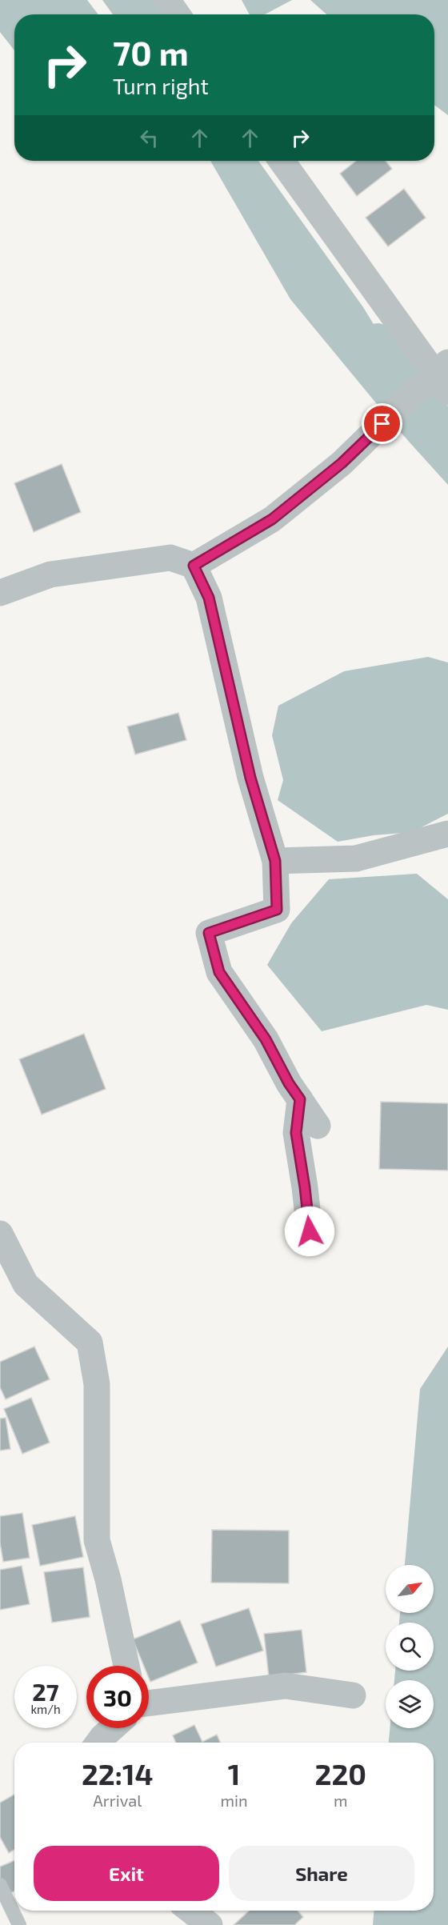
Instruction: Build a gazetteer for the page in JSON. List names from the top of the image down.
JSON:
{
  "north": "top right",
  "page": {
    "turn": ["70 m", "Turn right"],
    "speed": "27 km/h",
    "limit": "30",
    "eta": [
      "22:14",
      "Arrival",
      "1",
      "min",
      "220",
      "m"
    ],
    "buttons": ["Exit", "Share"]
  }
}
